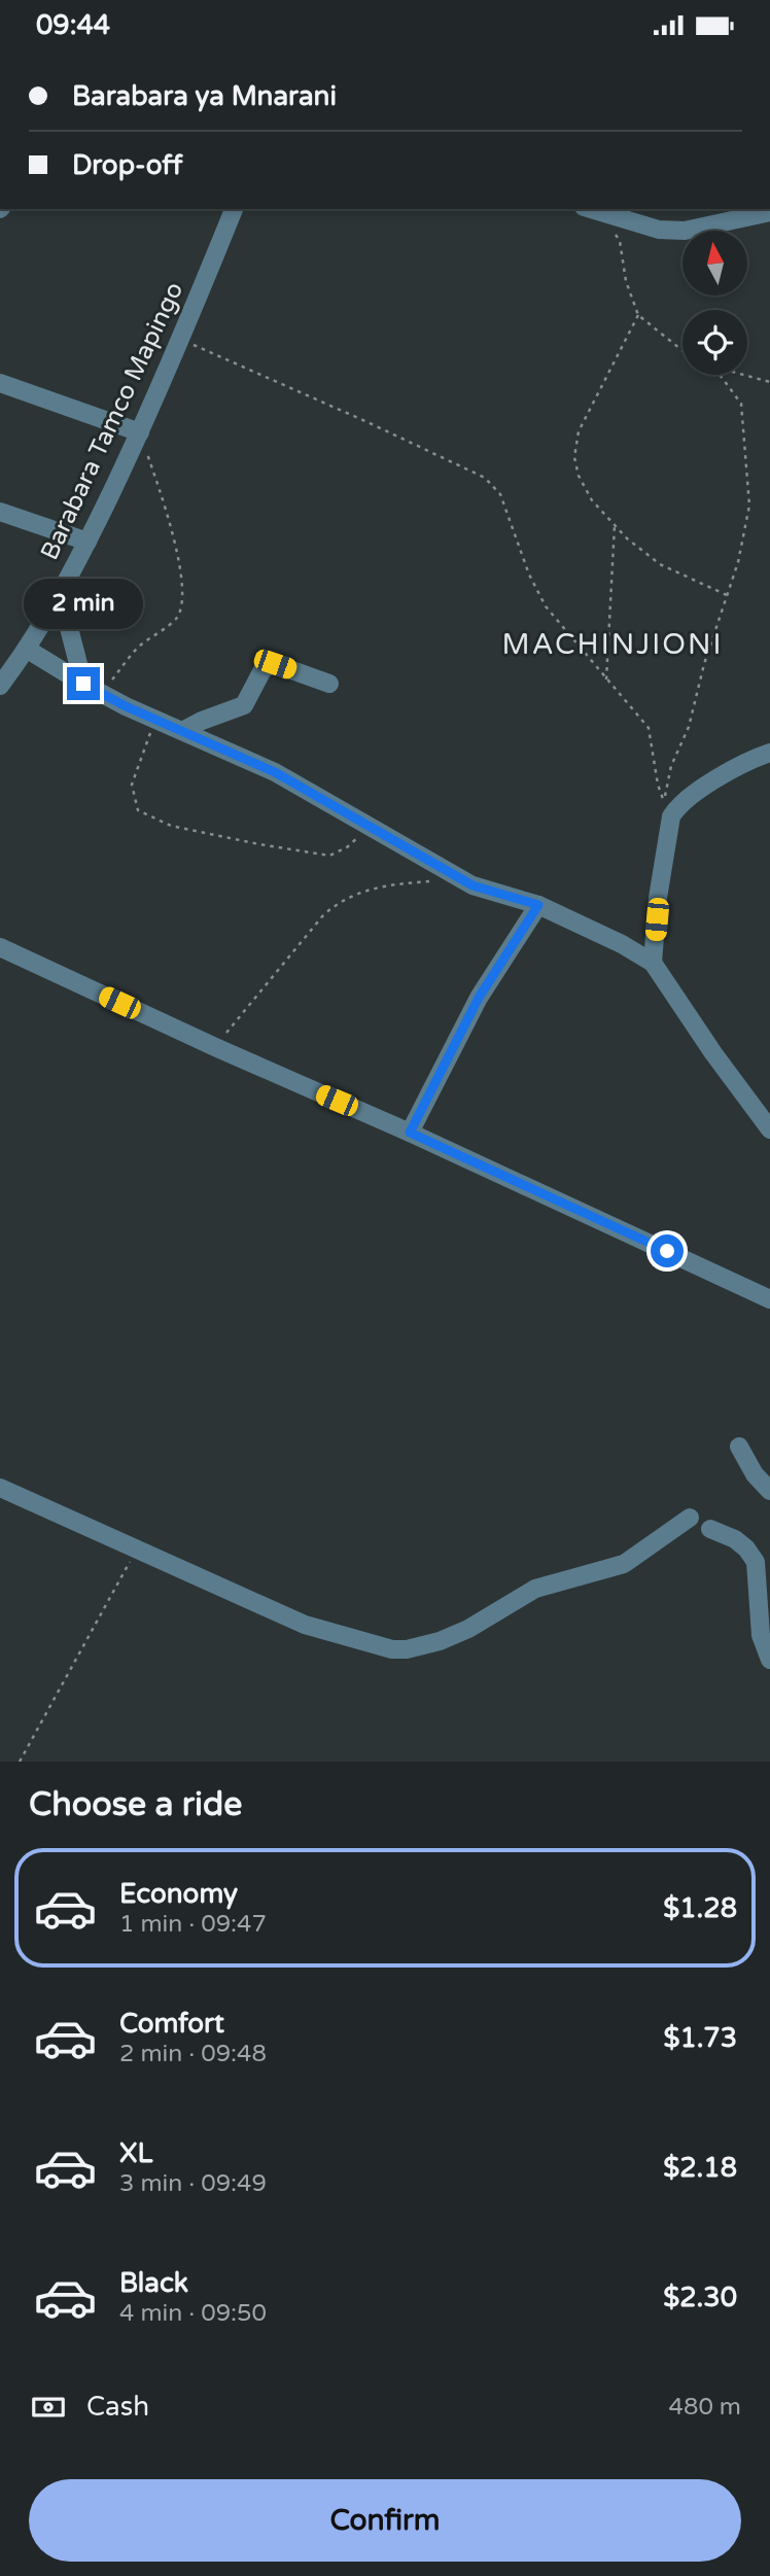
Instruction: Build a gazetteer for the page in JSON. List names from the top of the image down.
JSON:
{
  "streets": {
    "street": ["Barabara Tamco Mapingo"]
  },
  "districts": ["MACHINJIONI"],
  "north": "top",
  "page": {
    "status": "09:44",
    "banner": ["Barabara ya Mnarani", "Drop-off"],
    "bubble": "2 min",
    "heading": "Choose a ride",
    "list": [
      {
        "name": "Economy",
        "note": "1 min · 09:47",
        "value": "$1.28"
      },
      {
        "name": "Comfort",
        "note": "2 min · 09:48",
        "value": "$1.73"
      },
      {
        "name": "XL",
        "note": "3 min · 09:49",
        "value": "$2.18"
      },
      {
        "name": "Black",
        "note": "4 min · 09:50",
        "value": "$2.30"
      }
    ],
    "pay": ["Cash", "480 m"],
    "buttons": "Confirm"
  }
}
